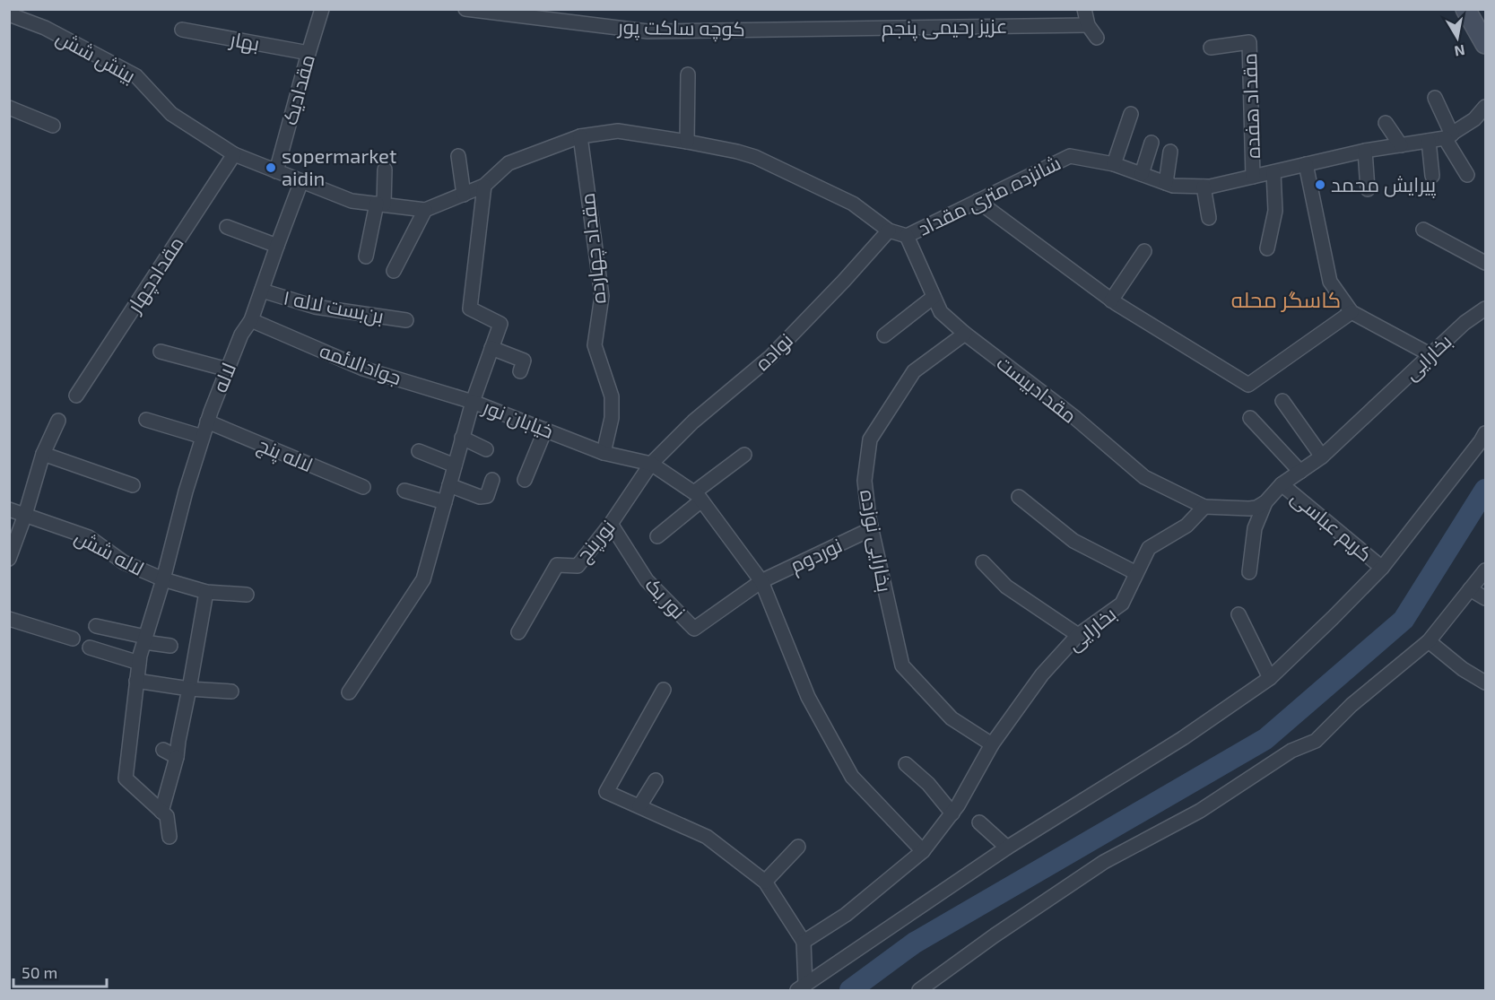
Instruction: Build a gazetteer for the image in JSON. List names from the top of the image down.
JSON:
{
  "streets": {
    "street": [
      "عزیز رحیمی پنجم",
      "کوچه ساکت پور",
      "بهار",
      "بینش شش",
      "مقدادیک",
      "مقداد هفده",
      "شانزده متری مقداد",
      "مقداد چهارده",
      "مقدادچهار",
      "بن‌بست لاله ۱",
      "نواده",
      "بخارایی",
      "جوادالائمه",
      "لاله",
      "مقدادبیست",
      "خیابان نور",
      "لاله پنج",
      "کریم عباسی",
      "نورپنج",
      "بخارایی نوزده",
      "لاله شش",
      "نوردوم",
      "نور یک"
    ]
  },
  "crossings": [
    ["عزیز رحیمی پنجم", "کوچه ساکت پور"],
    ["بهار", "مقدادیک"],
    ["بینش شش", "شانزده متری مقداد"],
    ["بینش شش", "مقدادچهار"],
    ["مقدادیک", "شانزده متری مقداد"],
    ["مقداد هفده", "شانزده متری مقداد"],
    ["شانزده متری مقداد", "مقداد چهارده"],
    ["شانزده متری مقداد", "مقدادچهار"],
    ["شانزده متری مقداد", "نواده"],
    ["شانزده متری مقداد", "لاله"],
    ["شانزده متری مقداد", "مقدادبیست"],
    ["مقداد چهارده", "خیابان نور"],
    ["بن‌بست لاله ۱", "لاله"],
    ["نواده", "خیابان نور"],
    ["نواده", "نورپنج"],
    ["بخارایی", "مقدادبیست"],
    ["بخارایی", "خیابان نور"],
    ["بخارایی", "کریم عباسی"],
    ["بخارایی", "بخارایی نوزده"],
    ["جوادالائمه", "لاله"],
    ["جوادالائمه", "خیابان نور"],
    ["لاله", "لاله پنج"],
    ["لاله", "لاله شش"],
    ["مقدادبیست", "بخارایی نوزده"],
    ["خیابان نور", "نورپنج"],
    ["خیابان نور", "نوردوم"],
    ["خیابان نور", "نور یک"],
    ["نورپنج", "نور یک"],
    ["بخارایی نوزده", "نوردوم"],
    ["نوردوم", "نور یک"]
  ],
  "districts": ["کاسگر محله"],
  "places": ["sopermarket aidin", "پیرایش محمد"],
  "scale_bar": "50 m",
  "north": "bottom"
}
